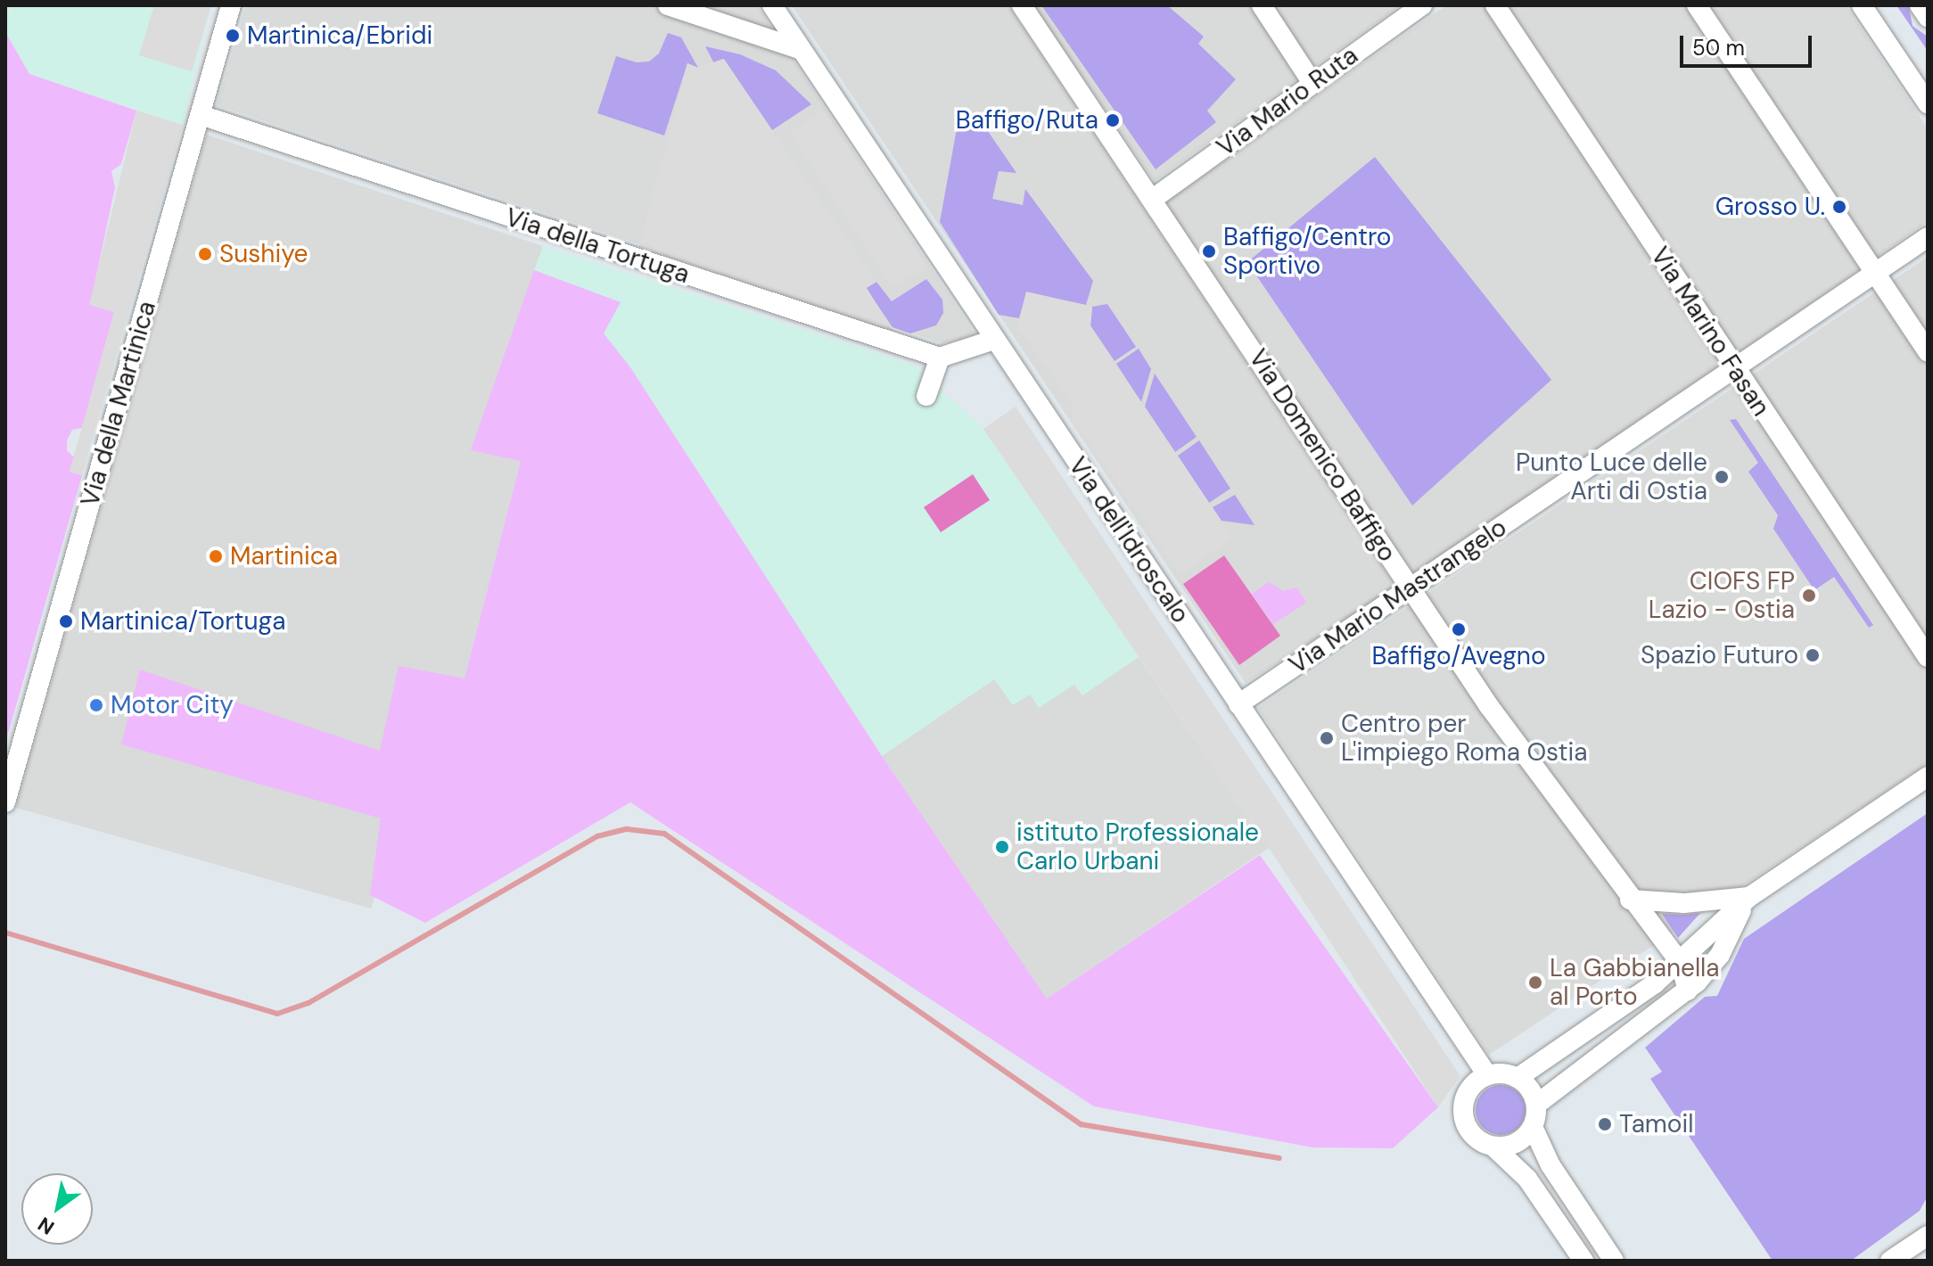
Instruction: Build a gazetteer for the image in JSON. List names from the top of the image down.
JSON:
{
  "streets": {
    "street": [
      "Via Mario Ruta",
      "Via della Tortuga",
      "Via Marino Fasan",
      "Via della Martinica",
      "Via Domenico Baffigo",
      "Via dell'Idroscalo",
      "Via Mario Mastrangelo"
    ]
  },
  "crossings": [
    ["Via Mario Ruta", "Via Domenico Baffigo"],
    ["Via della Tortuga", "Via della Martinica"],
    ["Via Marino Fasan", "Via Mario Mastrangelo"],
    ["Via Domenico Baffigo", "Via Mario Mastrangelo"],
    ["Via dell'Idroscalo", "Via Mario Mastrangelo"]
  ],
  "places": [
    "Martinica/Ebridi",
    "Baffigo/Ruta",
    "Grosso U.",
    "Baffigo/Centro Sportivo",
    "Sushiye",
    "Punto Luce delle Arti di Ostia",
    "Martinica",
    "CIOFS FP Lazio - Ostia",
    "Martinica/Tortuga",
    "Baffigo/Avegno",
    "Spazio Futuro",
    "Motor City",
    "Centro per L'impiego Roma Ostia",
    "istituto Professionale Carlo Urbani",
    "La Gabbianella al Porto",
    "Tamoil"
  ],
  "scale_bar": "50 m",
  "north": "bottom left"
}
